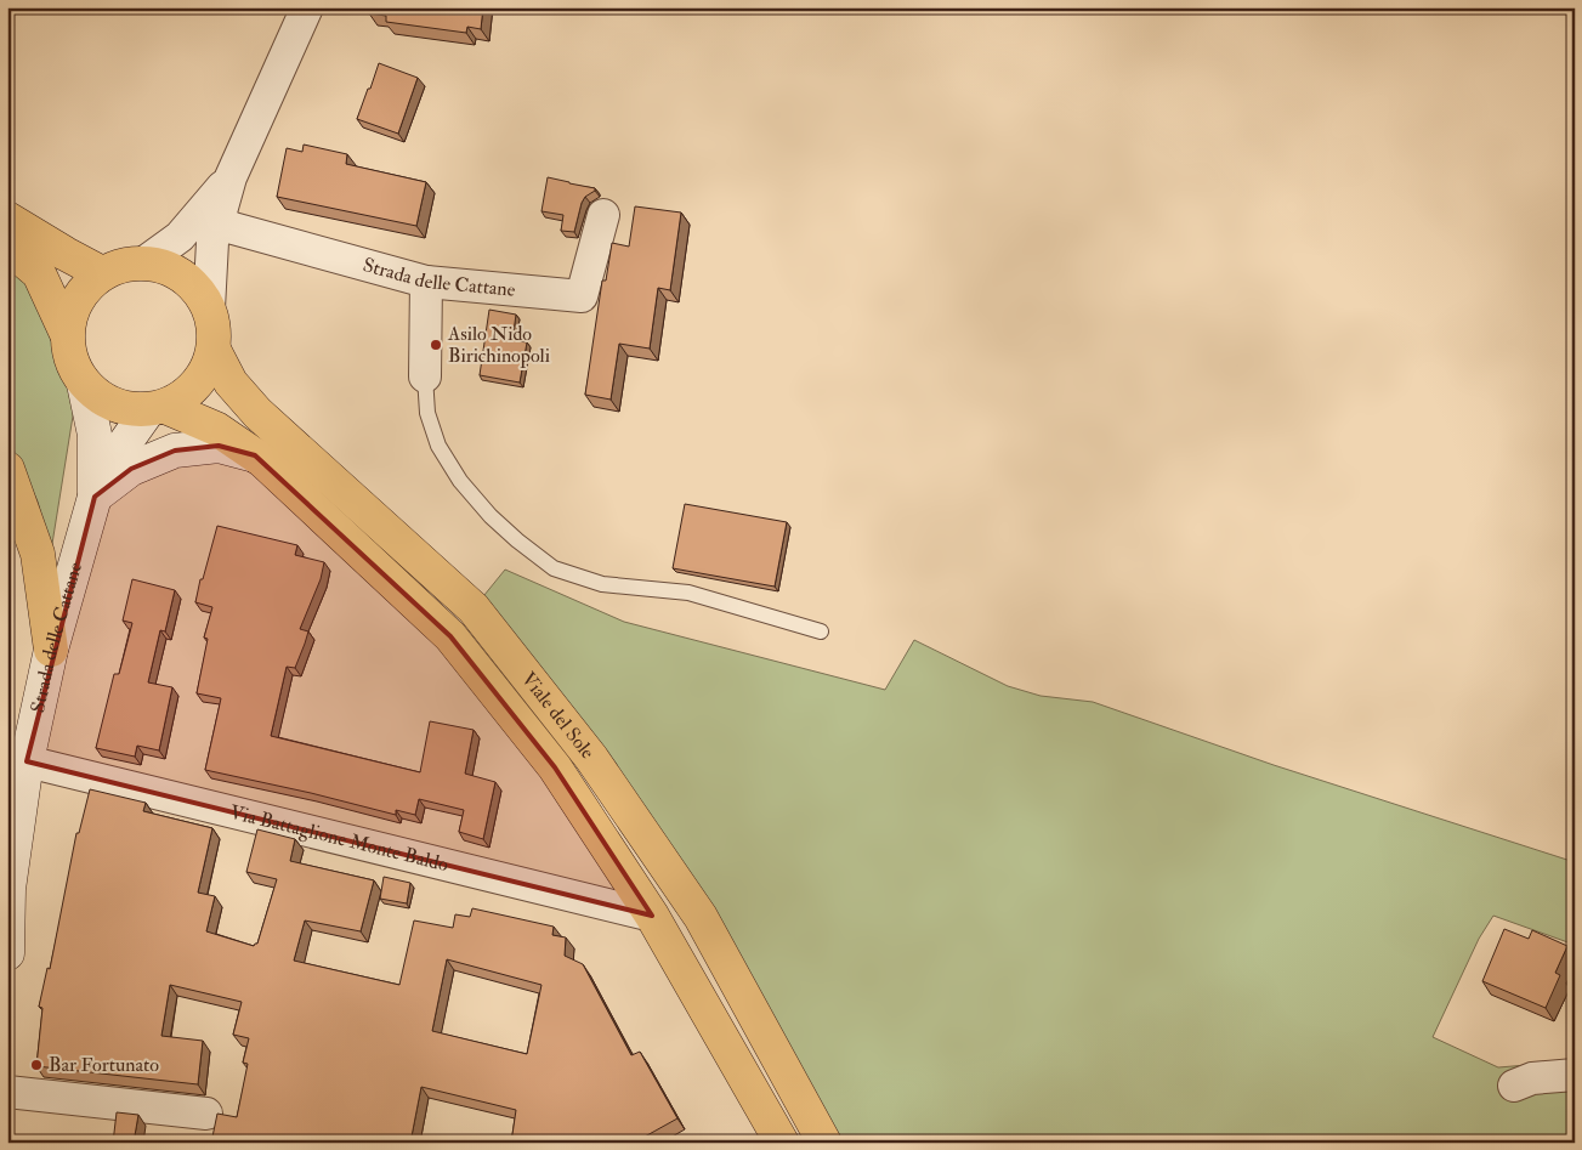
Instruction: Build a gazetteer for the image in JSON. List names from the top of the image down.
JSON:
{
  "streets": {
    "main road": ["Viale del Sole"],
    "street": ["Strada delle Cattane", "Via Battaglione Monte Baldo"]
  },
  "crossings": [
    ["Strada delle Cattane", "Viale del Sole"],
    ["Strada delle Cattane", "Via Battaglione Monte Baldo"],
    ["Viale del Sole", "Via Battaglione Monte Baldo"]
  ],
  "places": ["Asilo Nido Birichinopoli", "Bar Fortunato"]
}
